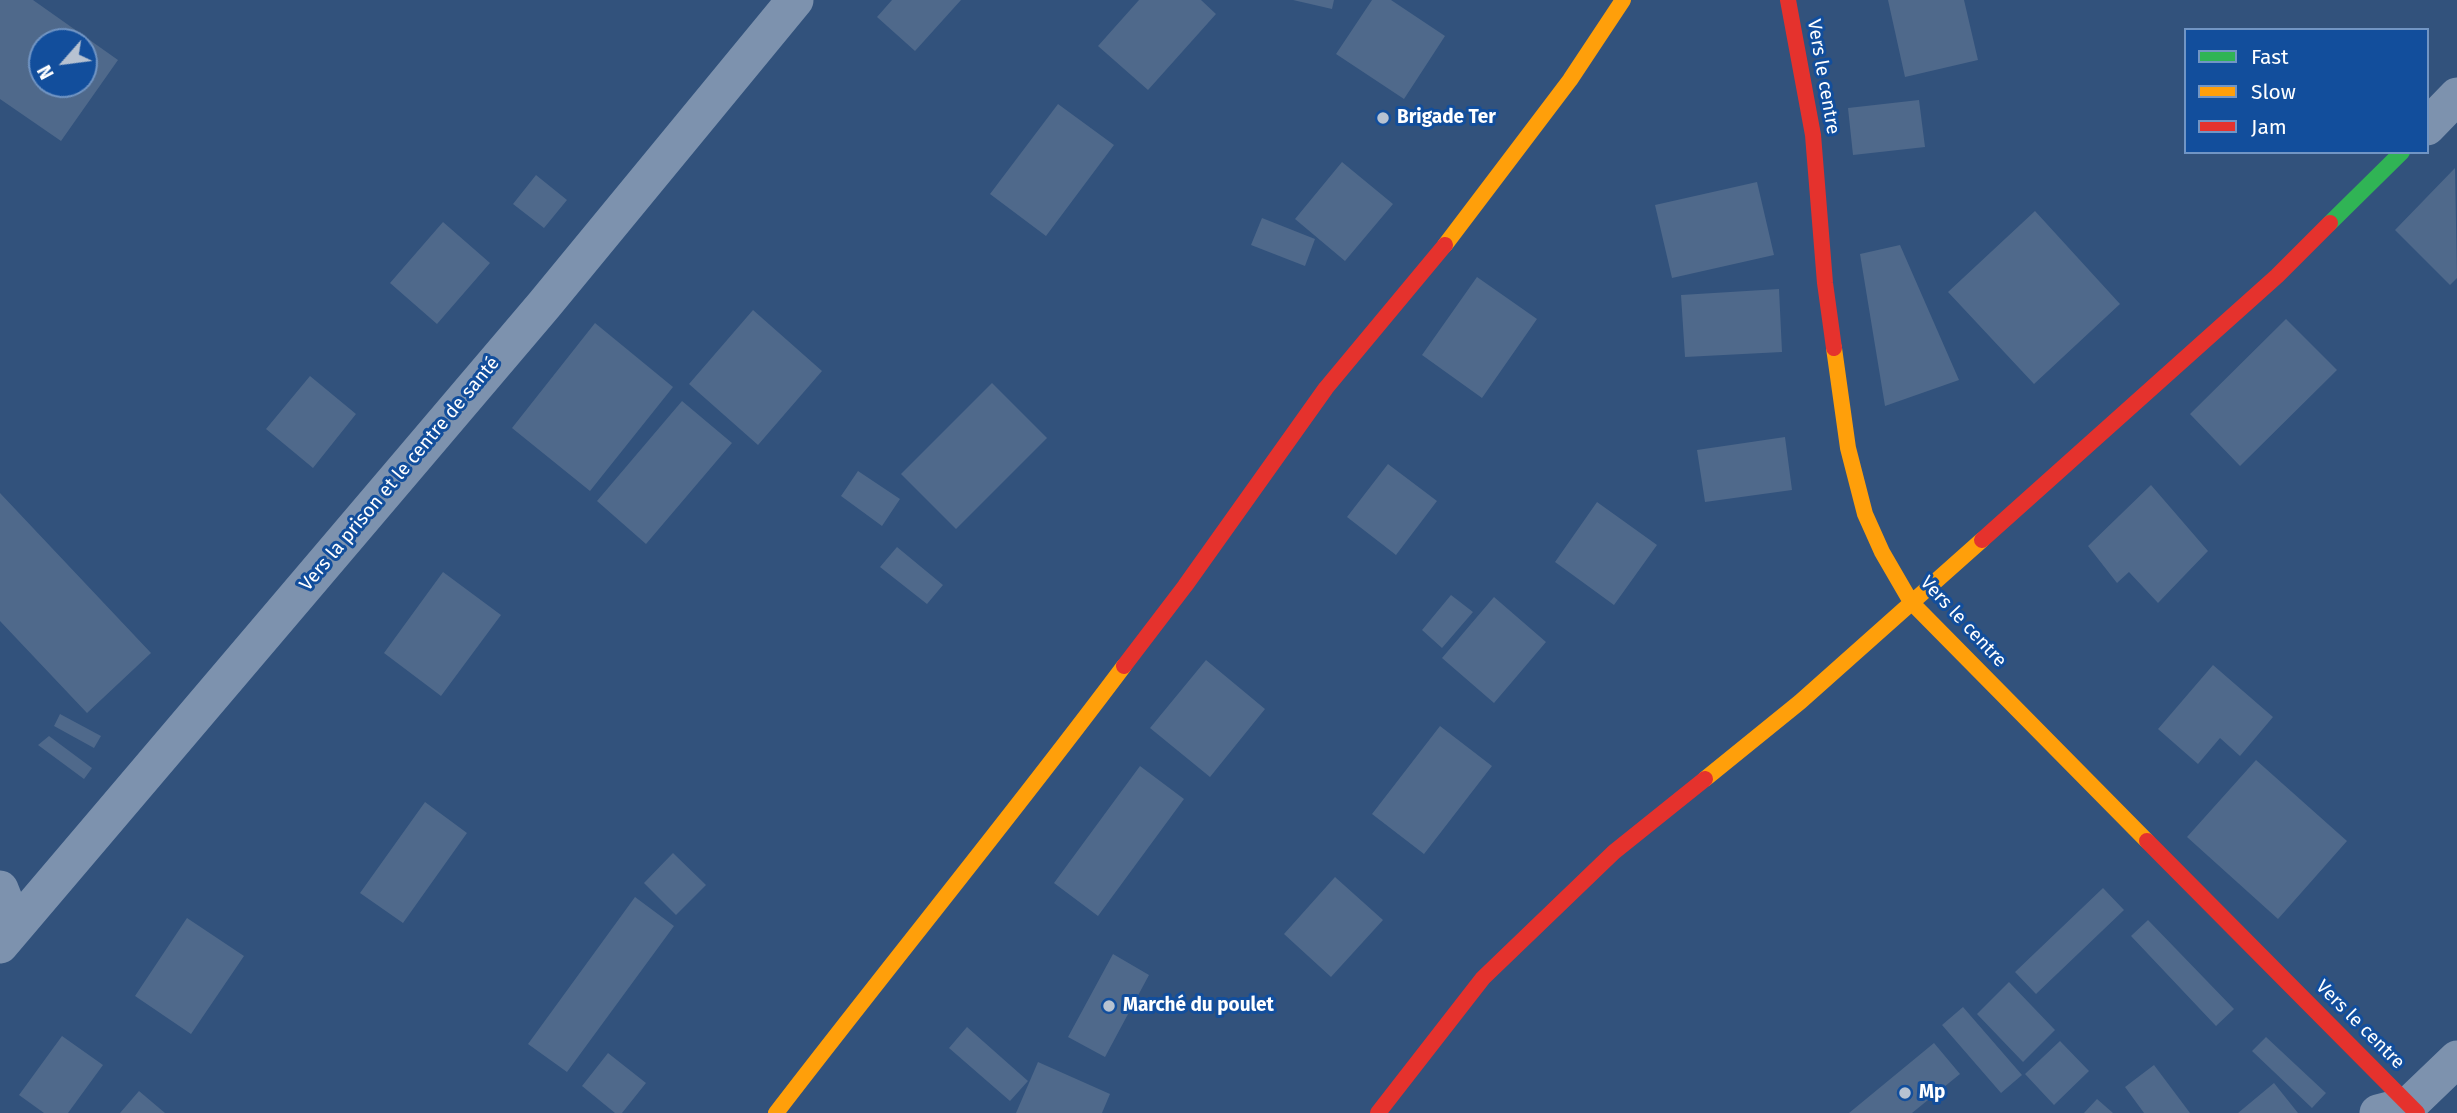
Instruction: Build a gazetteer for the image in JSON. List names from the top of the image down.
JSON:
{
  "streets": {
    "street": ["Vers le centre", "Vers la prison et le centre de santé"]
  },
  "places": ["Brigade Ter", "Marché du poulet", "Mp"],
  "legend": ["Fast", "Slow", "Jam"],
  "north": "bottom left"
}
